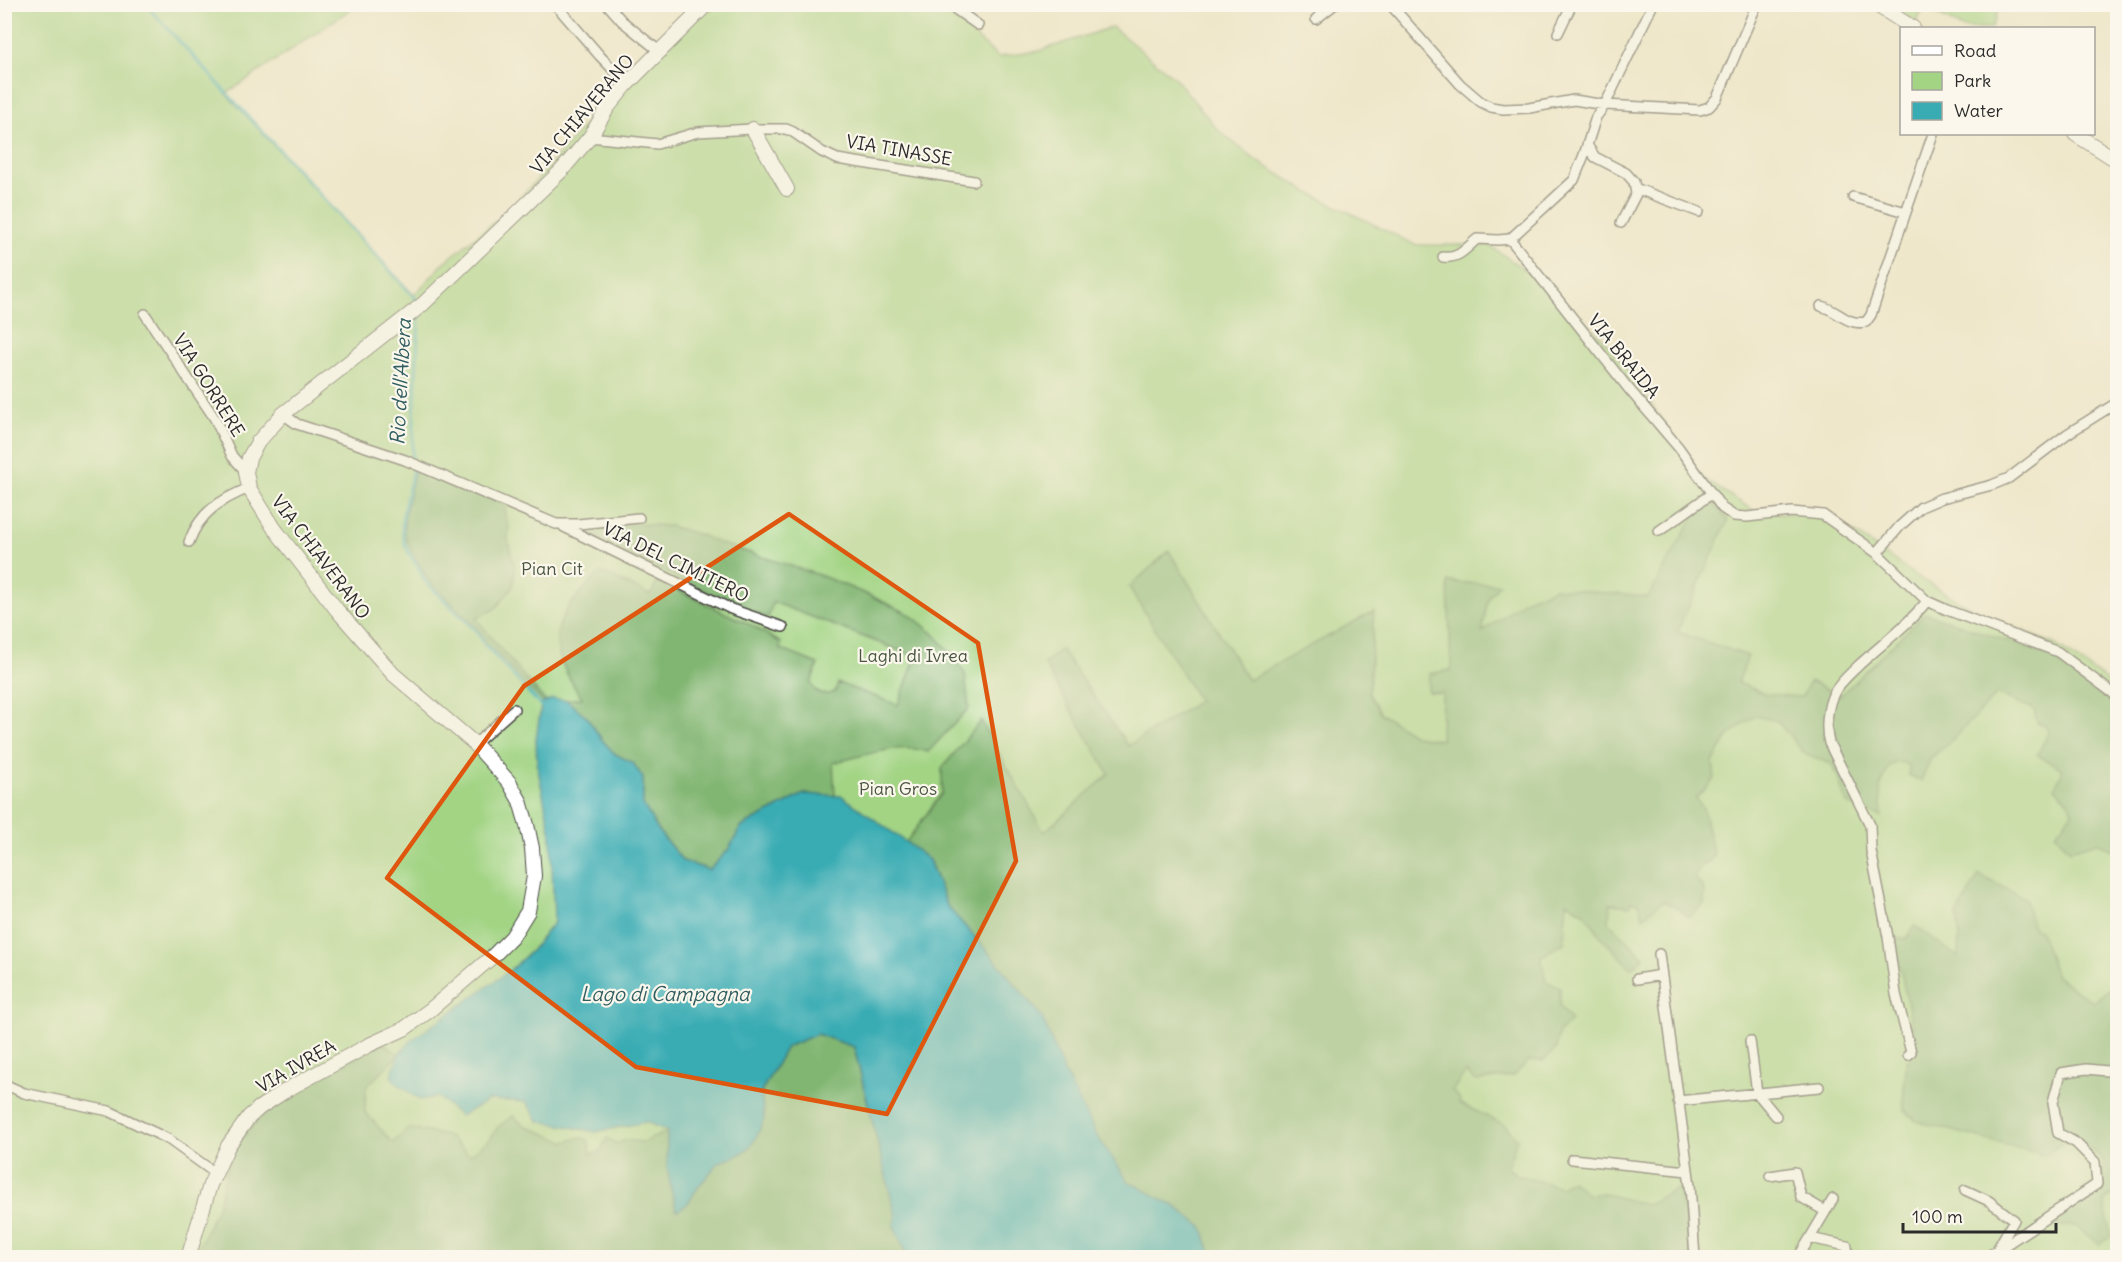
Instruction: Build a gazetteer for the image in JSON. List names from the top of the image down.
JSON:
{
  "streets": {
    "street": [
      "VIA CHIAVERANO",
      "VIA TINASSE",
      "VIA BRAIDA",
      "VIA GORRERE",
      "VIA DEL CIMITERO",
      "VIA IVREA"
    ]
  },
  "crossings": [
    ["VIA CHIAVERANO", "VIA TINASSE"],
    ["VIA CHIAVERANO", "VIA GORRERE"],
    ["VIA CHIAVERANO", "VIA DEL CIMITERO"],
    ["VIA CHIAVERANO", "VIA IVREA"]
  ],
  "water": ["Rio dell'Albera", "Lago di Campagna"],
  "parks": ["Pian Cit", "Laghi di Ivrea", "Pian Gros"],
  "legend": ["Road", "Park", "Water"],
  "scale_bar": "100 m"
}
